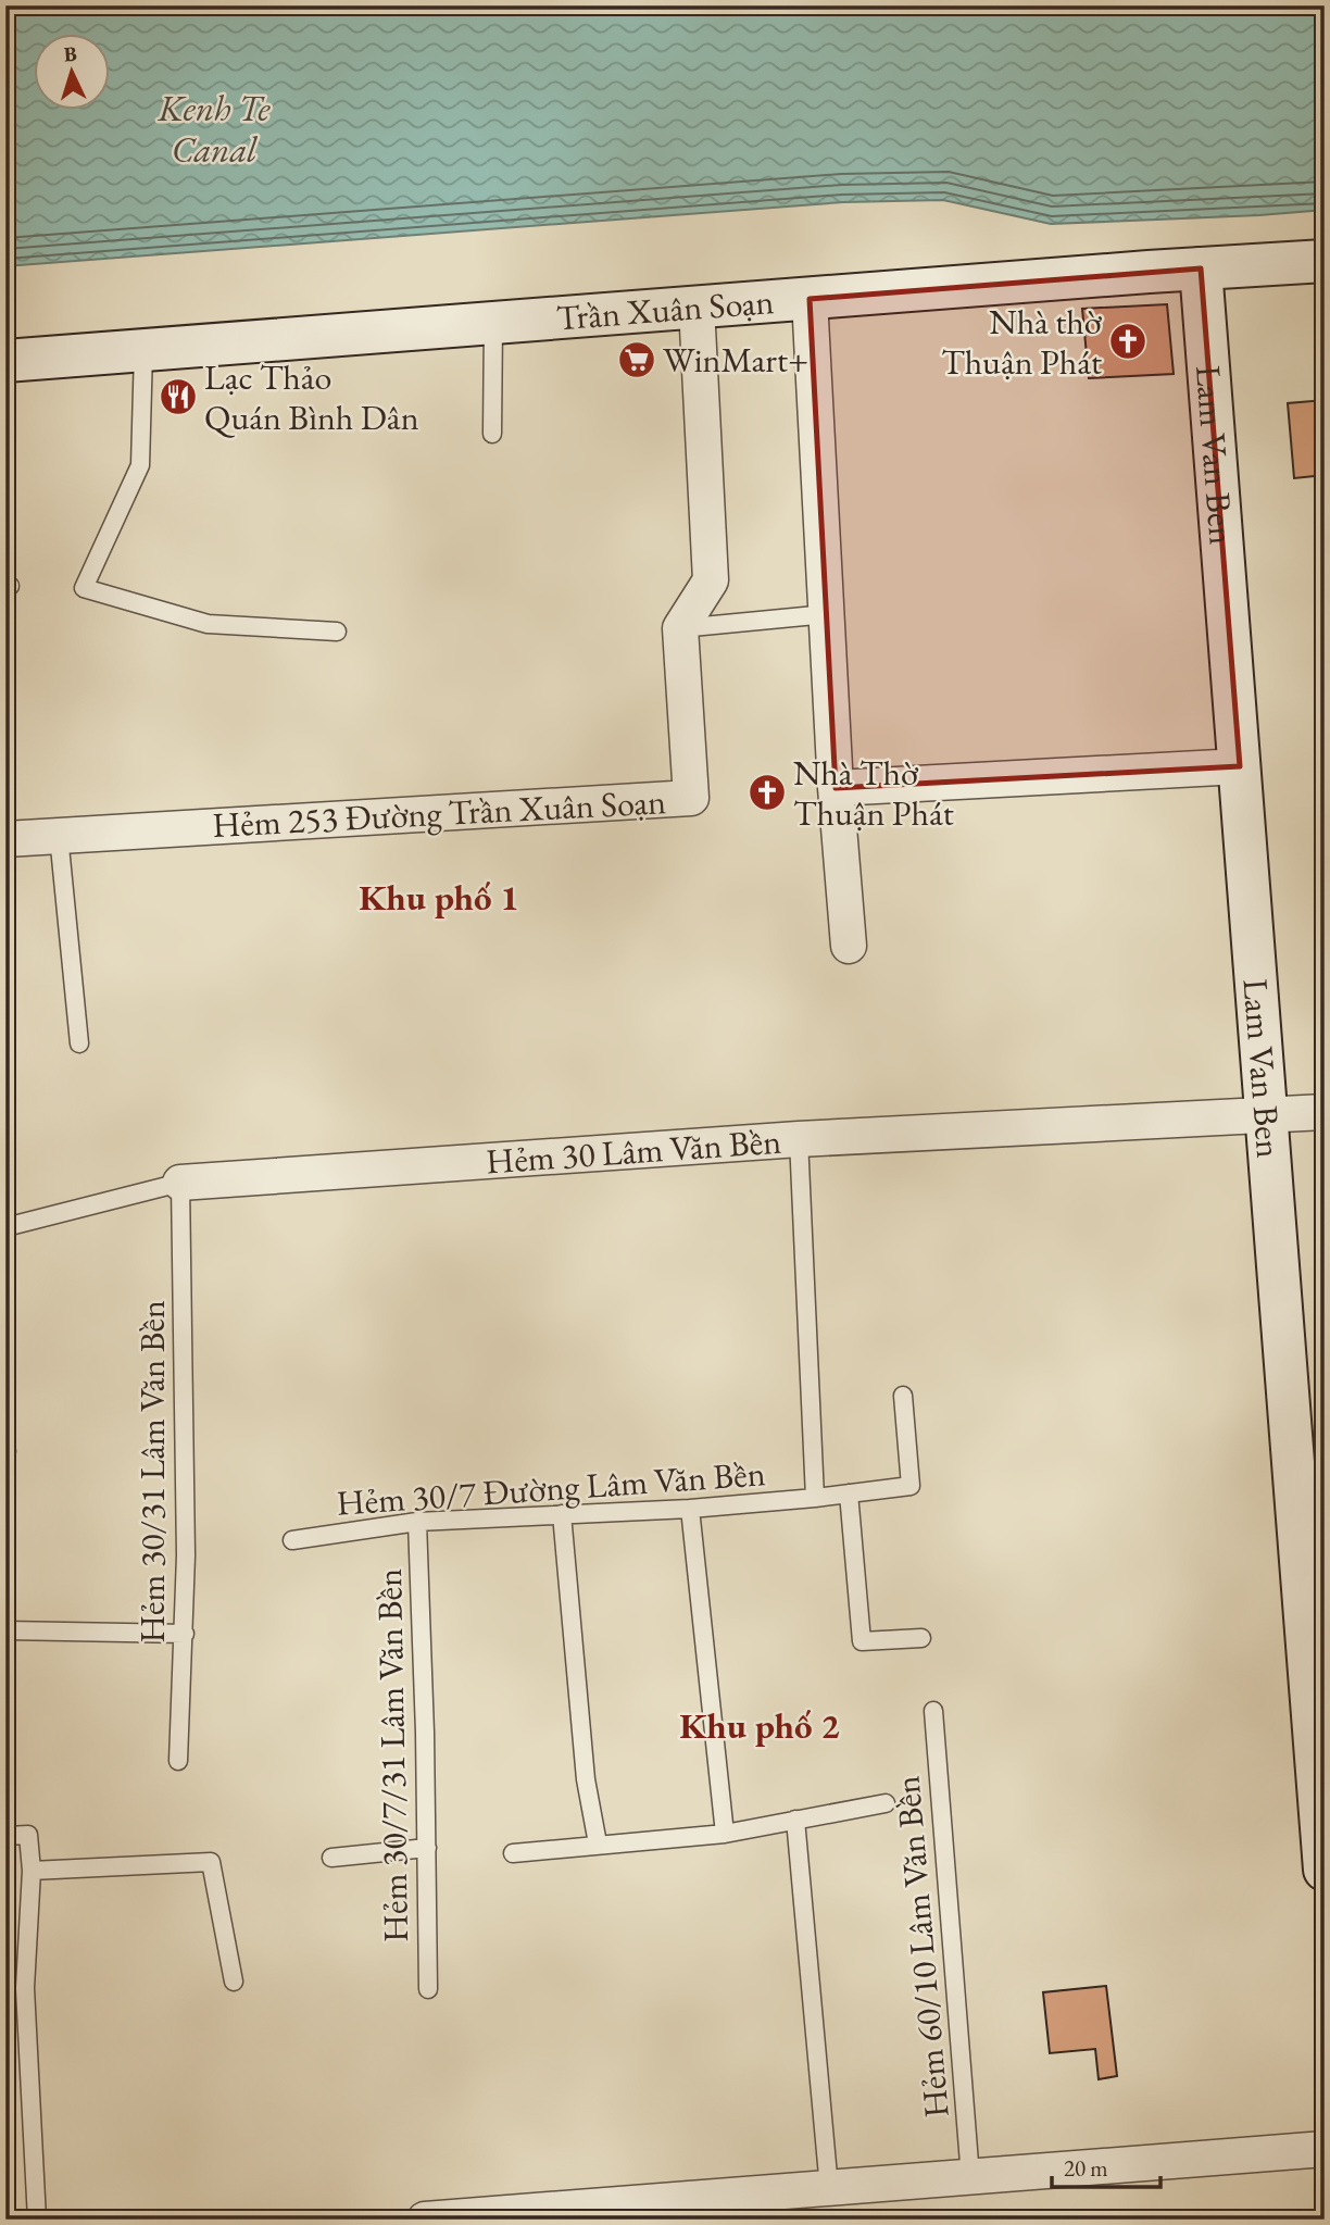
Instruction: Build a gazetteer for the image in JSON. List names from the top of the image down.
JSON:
{
  "streets": {
    "street": [
      "Trần Xuân Soạn",
      "Lam Van Ben",
      "Hẻm 253 Đường Trần Xuân Soạn",
      "Hẻm 30 Lâm Văn Bền"
    ],
    "lane": [
      "Hẻm 30/31 Lâm Văn Bền",
      "Hẻm 30/7 Đường Lâm Văn Bền",
      "Hẻm 30/7/31 Lâm Văn Bền",
      "Hẻm 60/10 Lâm Văn Bền"
    ]
  },
  "crossings": [
    ["Trần Xuân Soạn", "Lam Van Ben"],
    ["Lam Van Ben", "Hẻm 30 Lâm Văn Bền"],
    ["Hẻm 30 Lâm Văn Bền", "Hẻm 30/31 Lâm Văn Bền"],
    ["Hẻm 30 Lâm Văn Bền", "Hẻm 30/7 Đường Lâm Văn Bền"],
    ["Hẻm 30/7 Đường Lâm Văn Bền", "Hẻm 30/7/31 Lâm Văn Bền"]
  ],
  "districts": ["Khu phố 1", "Khu phố 2"],
  "water": ["Kenh Te Canal"],
  "places": {
    "church": ["Nhà thờ Thuận Phát", "Nhà Thờ Thuận Phát"],
    "supermarket": ["WinMart+"],
    "restaurant": ["Lạc Thảo Quán Bình Dân"]
  },
  "scale_bar": "20 m",
  "north": "top"
}
